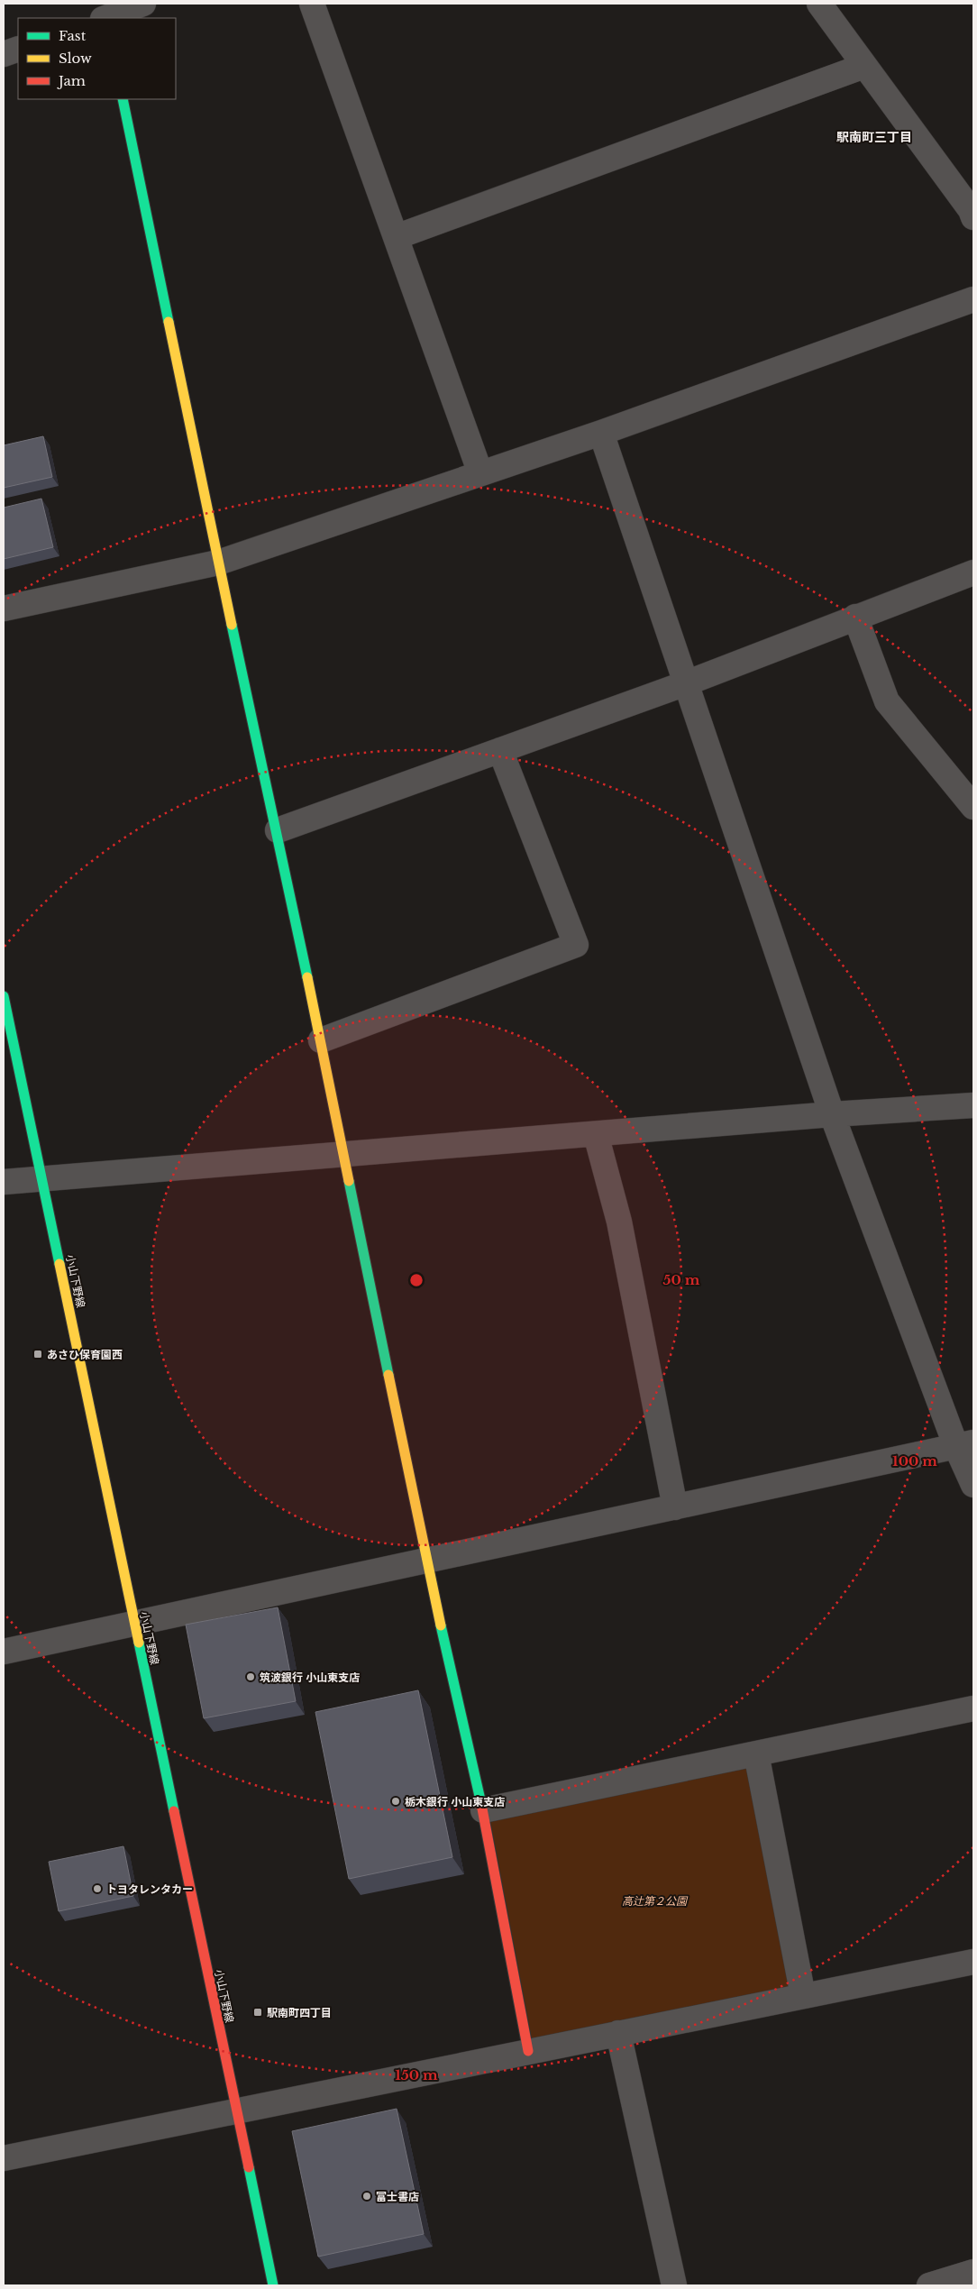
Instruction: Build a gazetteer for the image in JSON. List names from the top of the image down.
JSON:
{
  "streets": {
    "street": ["小山下野線"]
  },
  "districts": ["駅南町三丁目"],
  "parks": ["高辻第２公園"],
  "places": {
    "transit": ["あさひ保育園西", "駅南町四丁目"],
    "other": [
      "筑波銀行 小山東支店",
      "栃木銀行 小山東支店",
      "トヨタレンタカー",
      "富士書店"
    ]
  },
  "legend": ["Fast", "Slow", "Jam"],
  "rings": ["50 m", "100 m", "150 m"]
}
